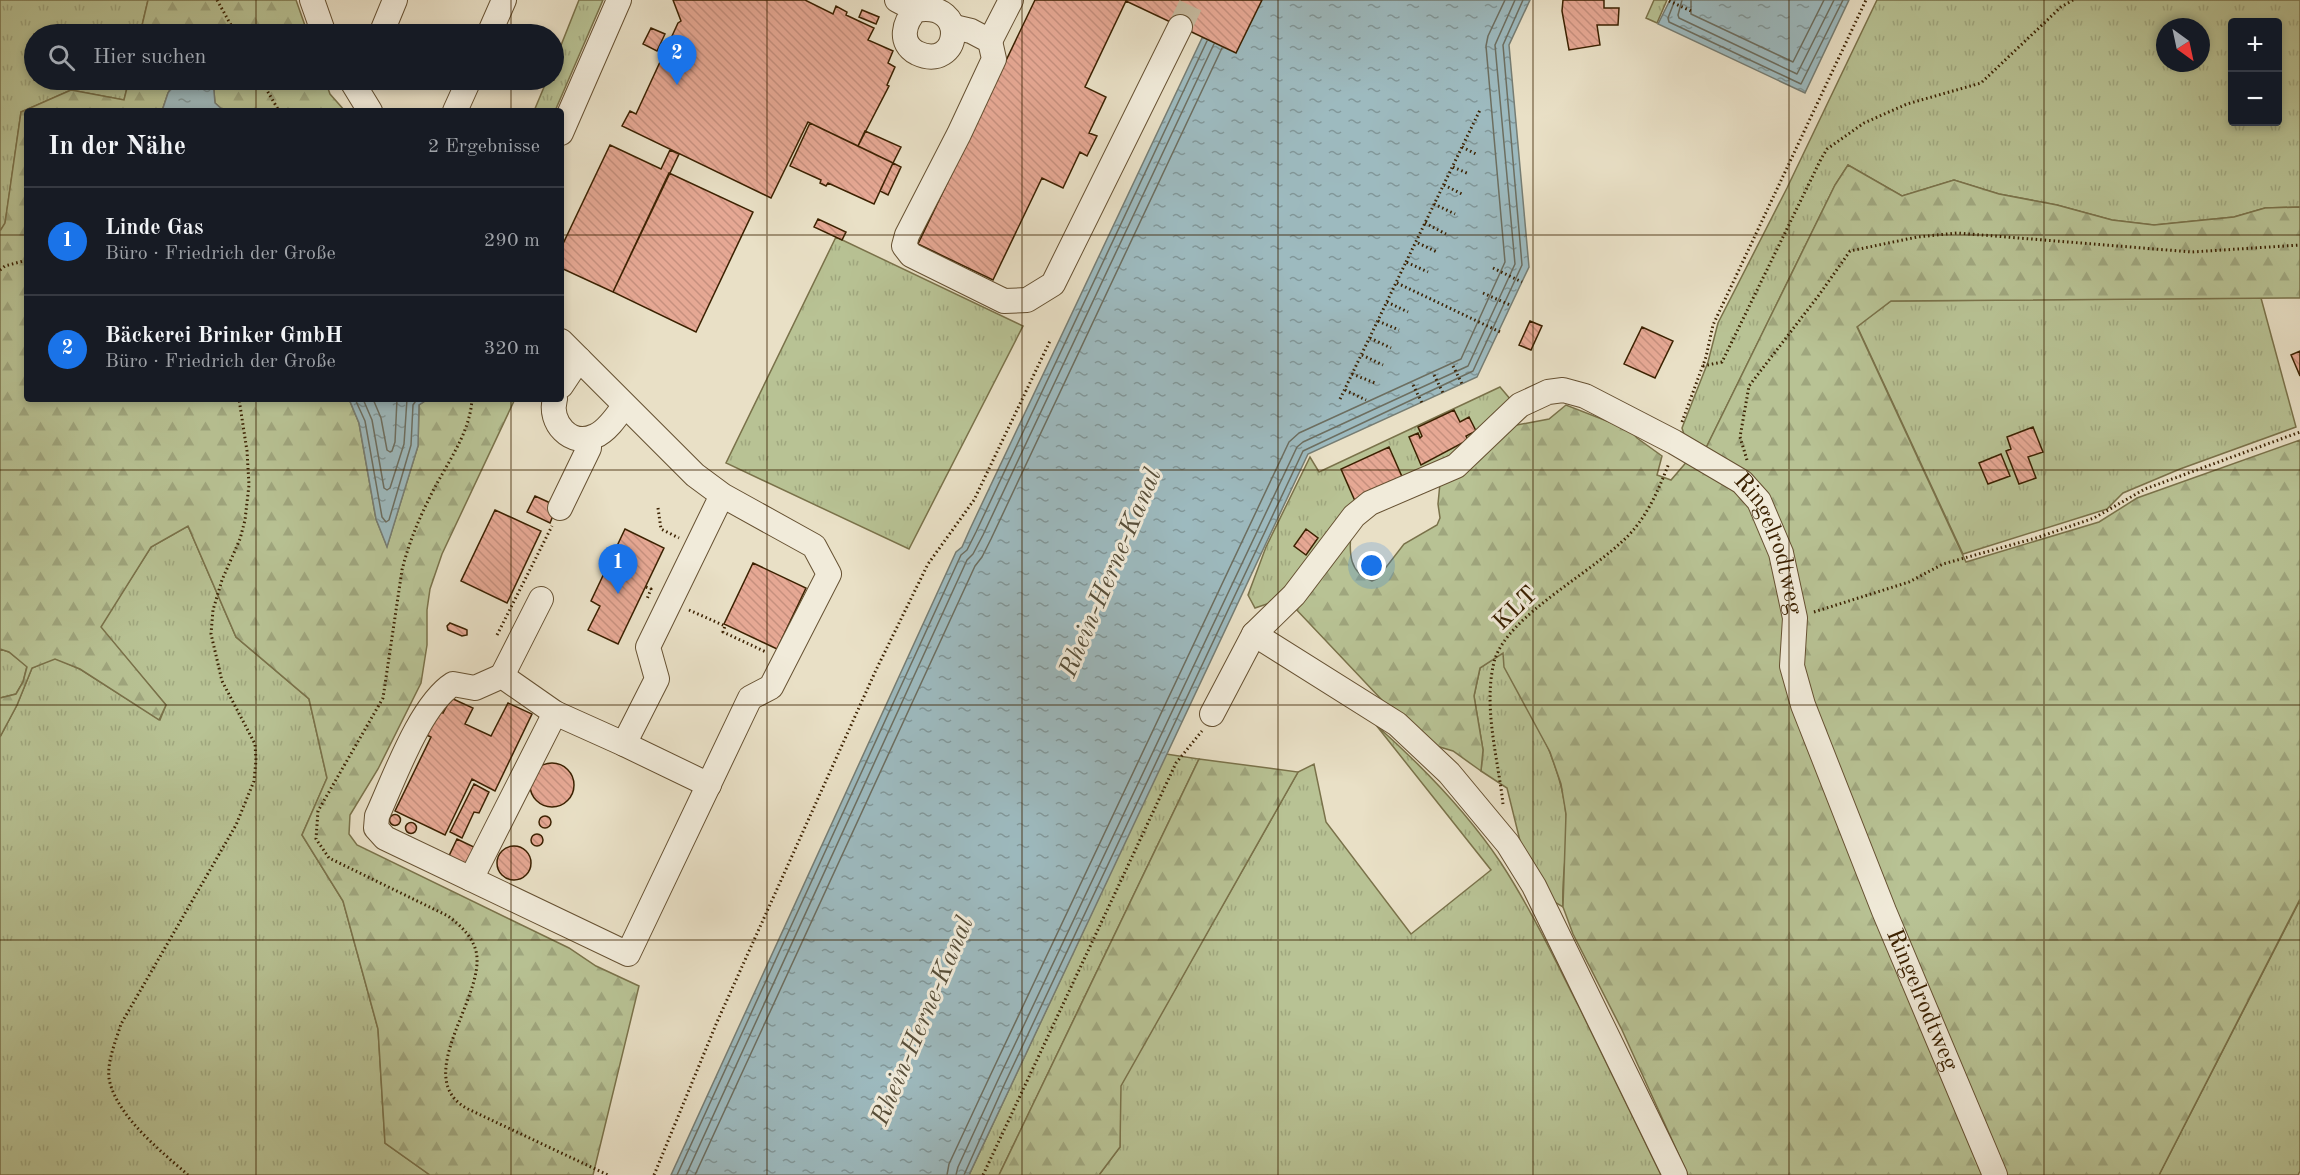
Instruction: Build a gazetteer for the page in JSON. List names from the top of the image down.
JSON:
{
  "streets": {
    "street": ["Ringelrodtweg"],
    "path": ["KLT"]
  },
  "crossings": [
    ["Ringelrodtweg", "KLT"]
  ],
  "water": ["Rhein-Herne-Kanal"],
  "north": "bottom right",
  "page": {
    "map_buttons": ["+", "−"],
    "search": "Hier suchen",
    "pins": ["2", "1"],
    "heading": ["In der Nähe", "2 Ergebnisse"],
    "list": [
      {
        "mark": "1",
        "name": "Linde Gas",
        "note": "Büro · Friedrich der Große",
        "value": "290 m"
      },
      {
        "mark": "2",
        "name": "Bäckerei Brinker GmbH",
        "note": "Büro · Friedrich der Große",
        "value": "320 m"
      }
    ]
  }
}
